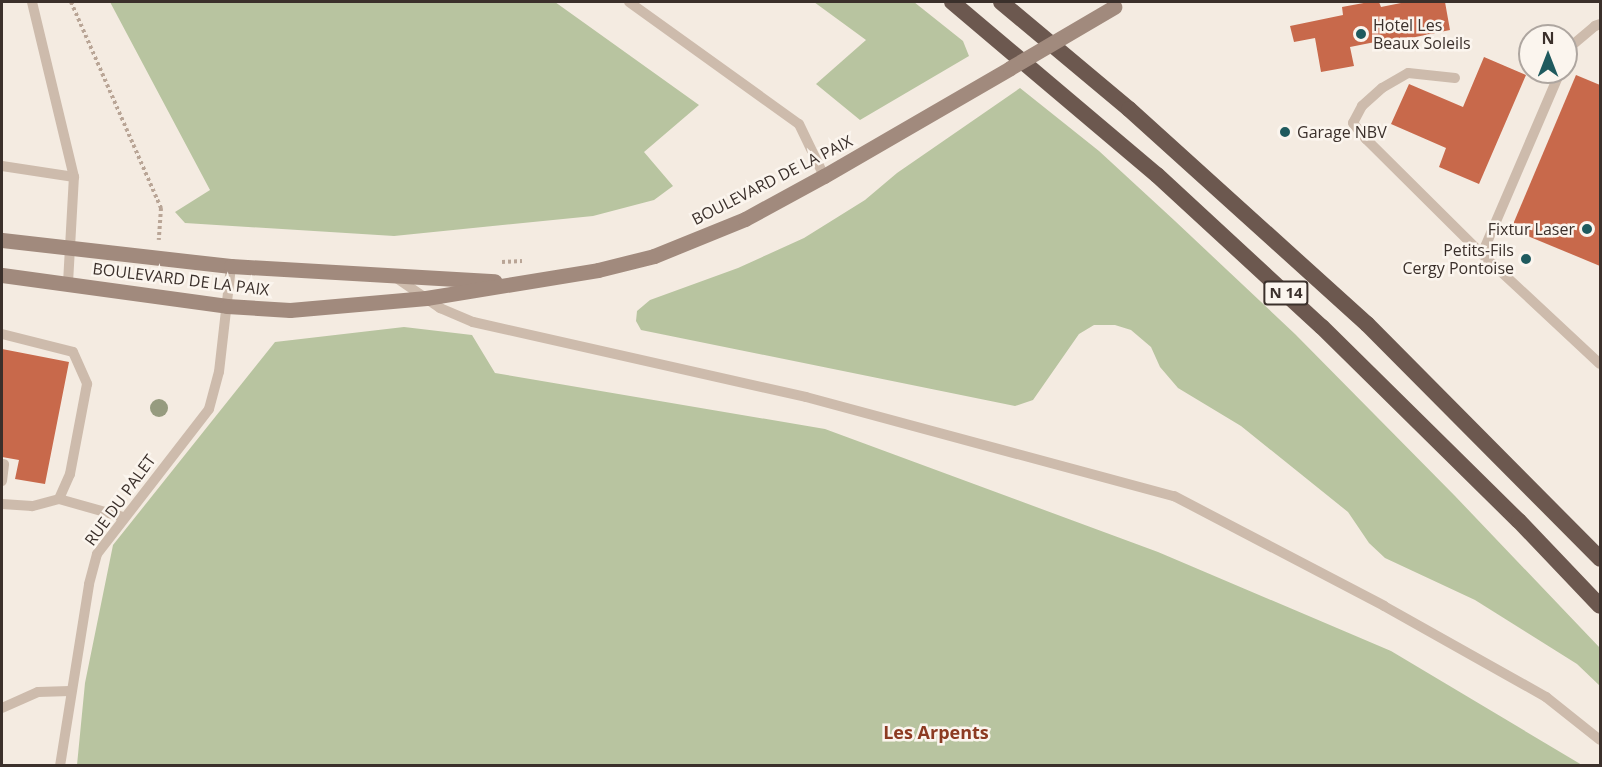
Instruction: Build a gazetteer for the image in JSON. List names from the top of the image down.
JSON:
{
  "streets": {
    "highway": ["N 14"],
    "main road": ["BOULEVARD DE LA PAIX"],
    "lane": ["RUE DU PALET"]
  },
  "crossings": [
    ["BOULEVARD DE LA PAIX", "RUE DU PALET"]
  ],
  "districts": ["Les Arpents"],
  "places": [
    "Hotel Les Beaux Soleils",
    "Garage NBV",
    "Fixtur Laser",
    "Petits-Fils Cergy Pontoise"
  ],
  "north": "top"
}
